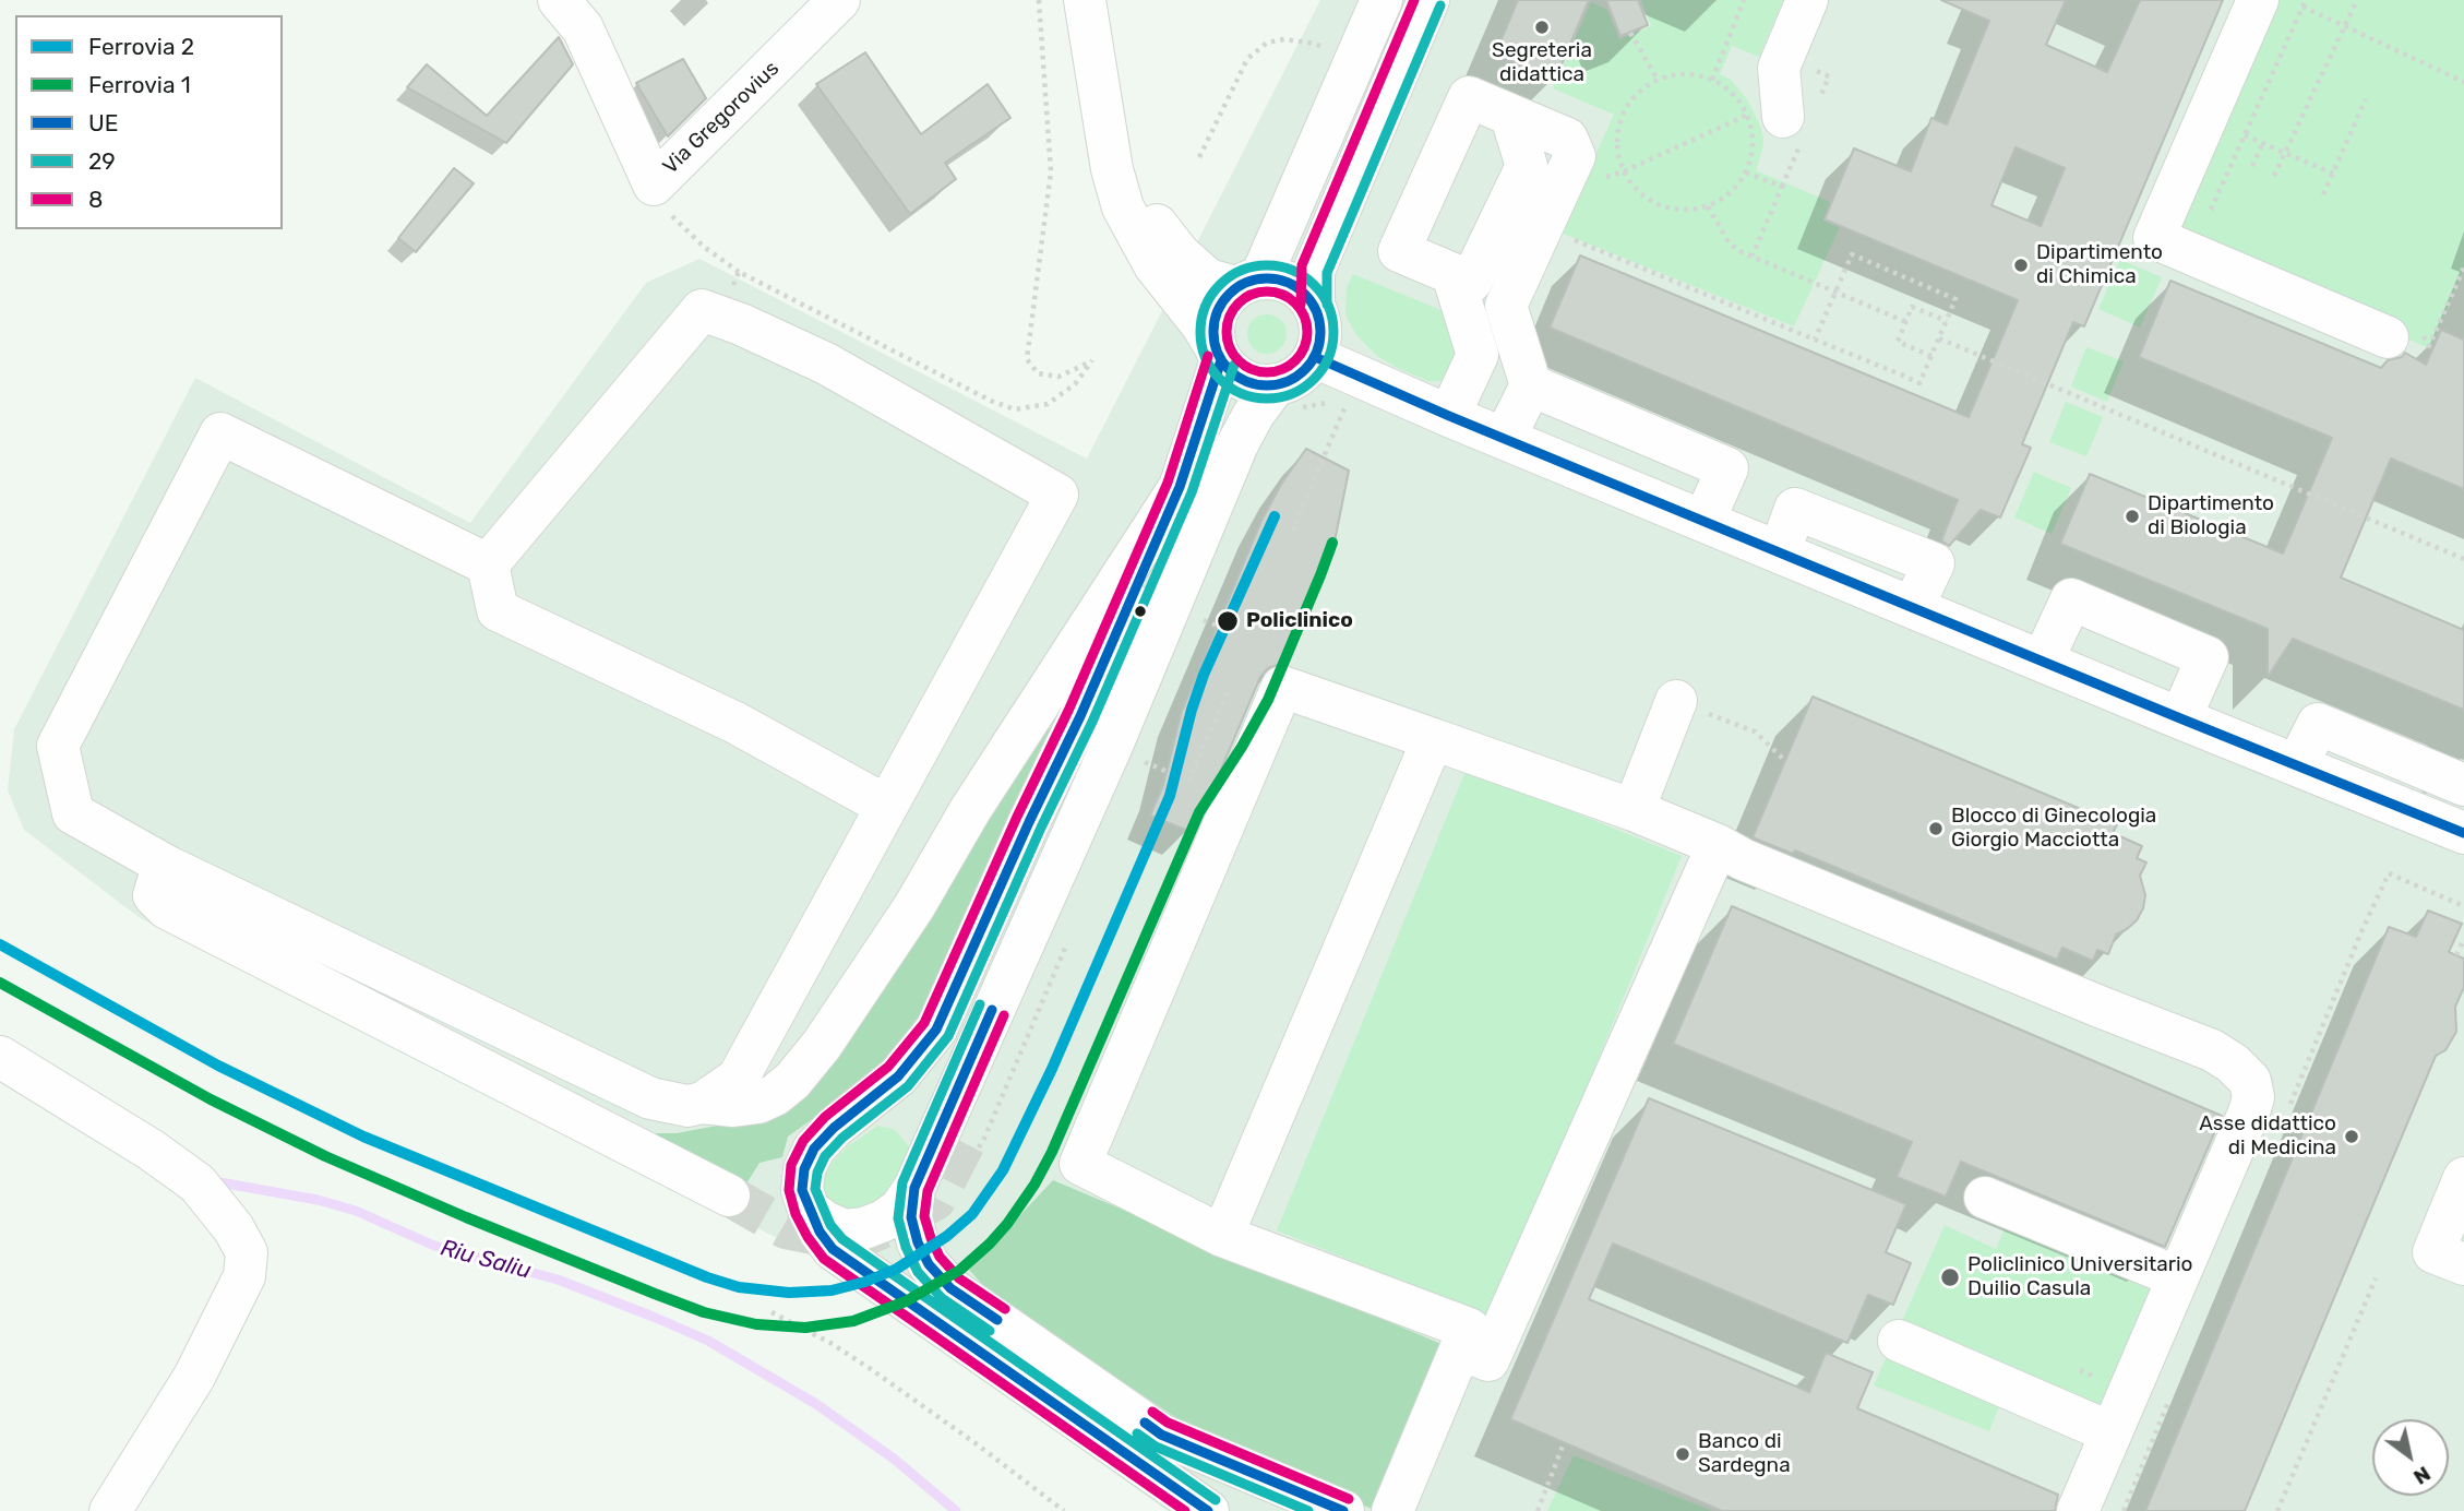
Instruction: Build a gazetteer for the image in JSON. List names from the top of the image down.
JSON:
{
  "streets": {
    "street": ["Via Gregorovius"]
  },
  "water": ["Riu Saliu"],
  "places": [
    "Segreteria didattica",
    "Dipartimento di Chimica",
    "Dipartimento di Biologia",
    "Policlinico",
    "Blocco di Ginecologia Giorgio Macciotta",
    "Asse didattico di Medicina",
    "Policlinico Universitario Duilio Casula",
    "Banco di Sardegna"
  ],
  "lines": [
    "transit line 8",
    "transit line 29",
    "transit line UE",
    "rail line 2",
    "rail line 1"
  ],
  "legend": [
    "Ferrovia 2",
    "Ferrovia 1",
    "UE",
    "29",
    "8"
  ],
  "north": "bottom right"
}
